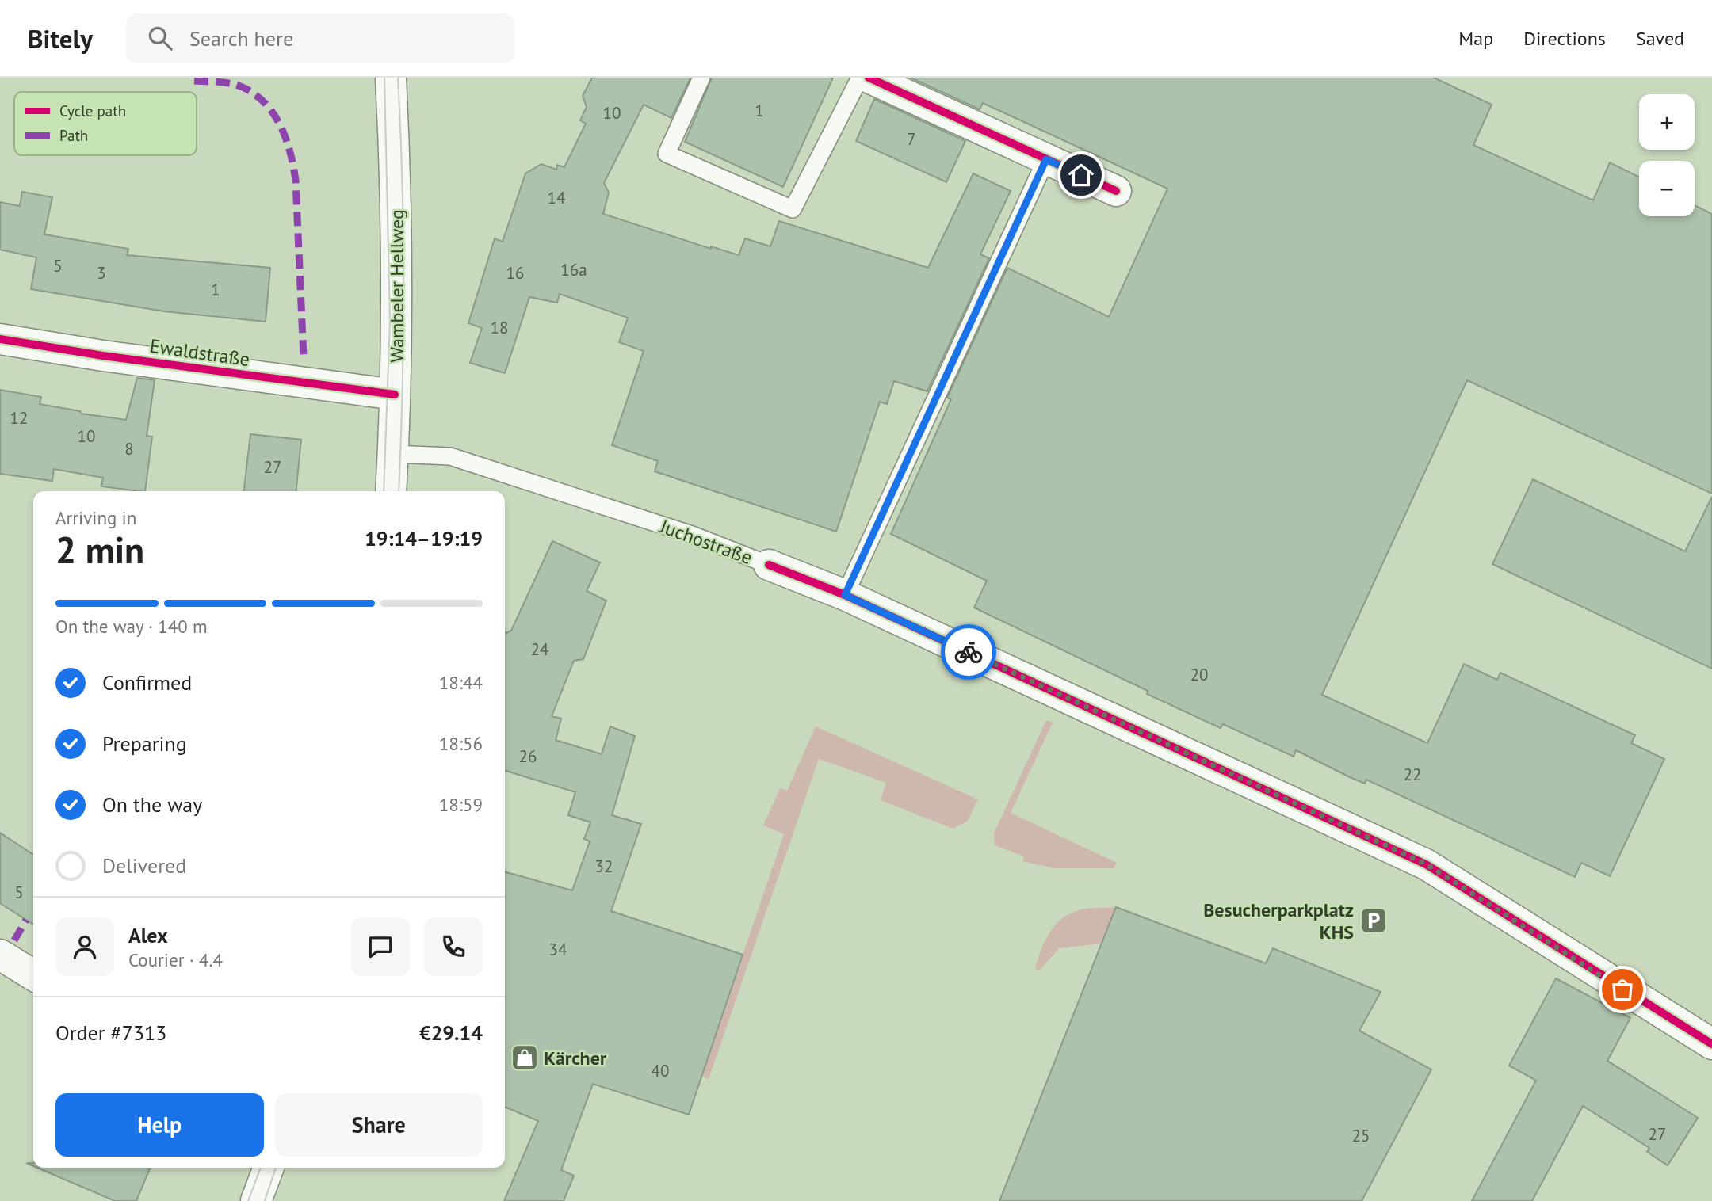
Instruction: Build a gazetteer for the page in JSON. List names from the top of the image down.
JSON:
{
  "streets": {
    "street": ["Wambeler Hellweg", "Ewaldstraße", "Juchostraße"]
  },
  "crossings": [
    ["Wambeler Hellweg", "Ewaldstraße"],
    ["Wambeler Hellweg", "Juchostraße"]
  ],
  "places": {
    "parking": ["Besucherparkplatz KHS"],
    "shop": ["Kärcher"]
  },
  "house_numbers": [
    "1",
    "10",
    "7",
    "14",
    "5",
    "16a",
    "3",
    "16",
    "1",
    "18",
    "12",
    "10",
    "8",
    "27",
    "24",
    "20",
    "26",
    "22",
    "32",
    "5",
    "34",
    "40",
    "27",
    "25"
  ],
  "legend": ["Cycle path", "Path"],
  "page": {
    "header": "Bitely",
    "search": "Search here",
    "nav": ["Map", "Directions", "Saved"],
    "map_buttons": ["+", "−"],
    "heading": ["2 min", "Arriving in", "19:14–19:19"],
    "panel": [
      "Alex",
      "Courier · 4.4",
      "Order #7313",
      "€29.14"
    ],
    "bar": "On the way · 140 m",
    "list": [
      ["Confirmed", "18:44"],
      ["Preparing", "18:56"],
      ["On the way", "18:59"],
      "Delivered"
    ],
    "buttons": ["Help", "Share"]
  }
}
